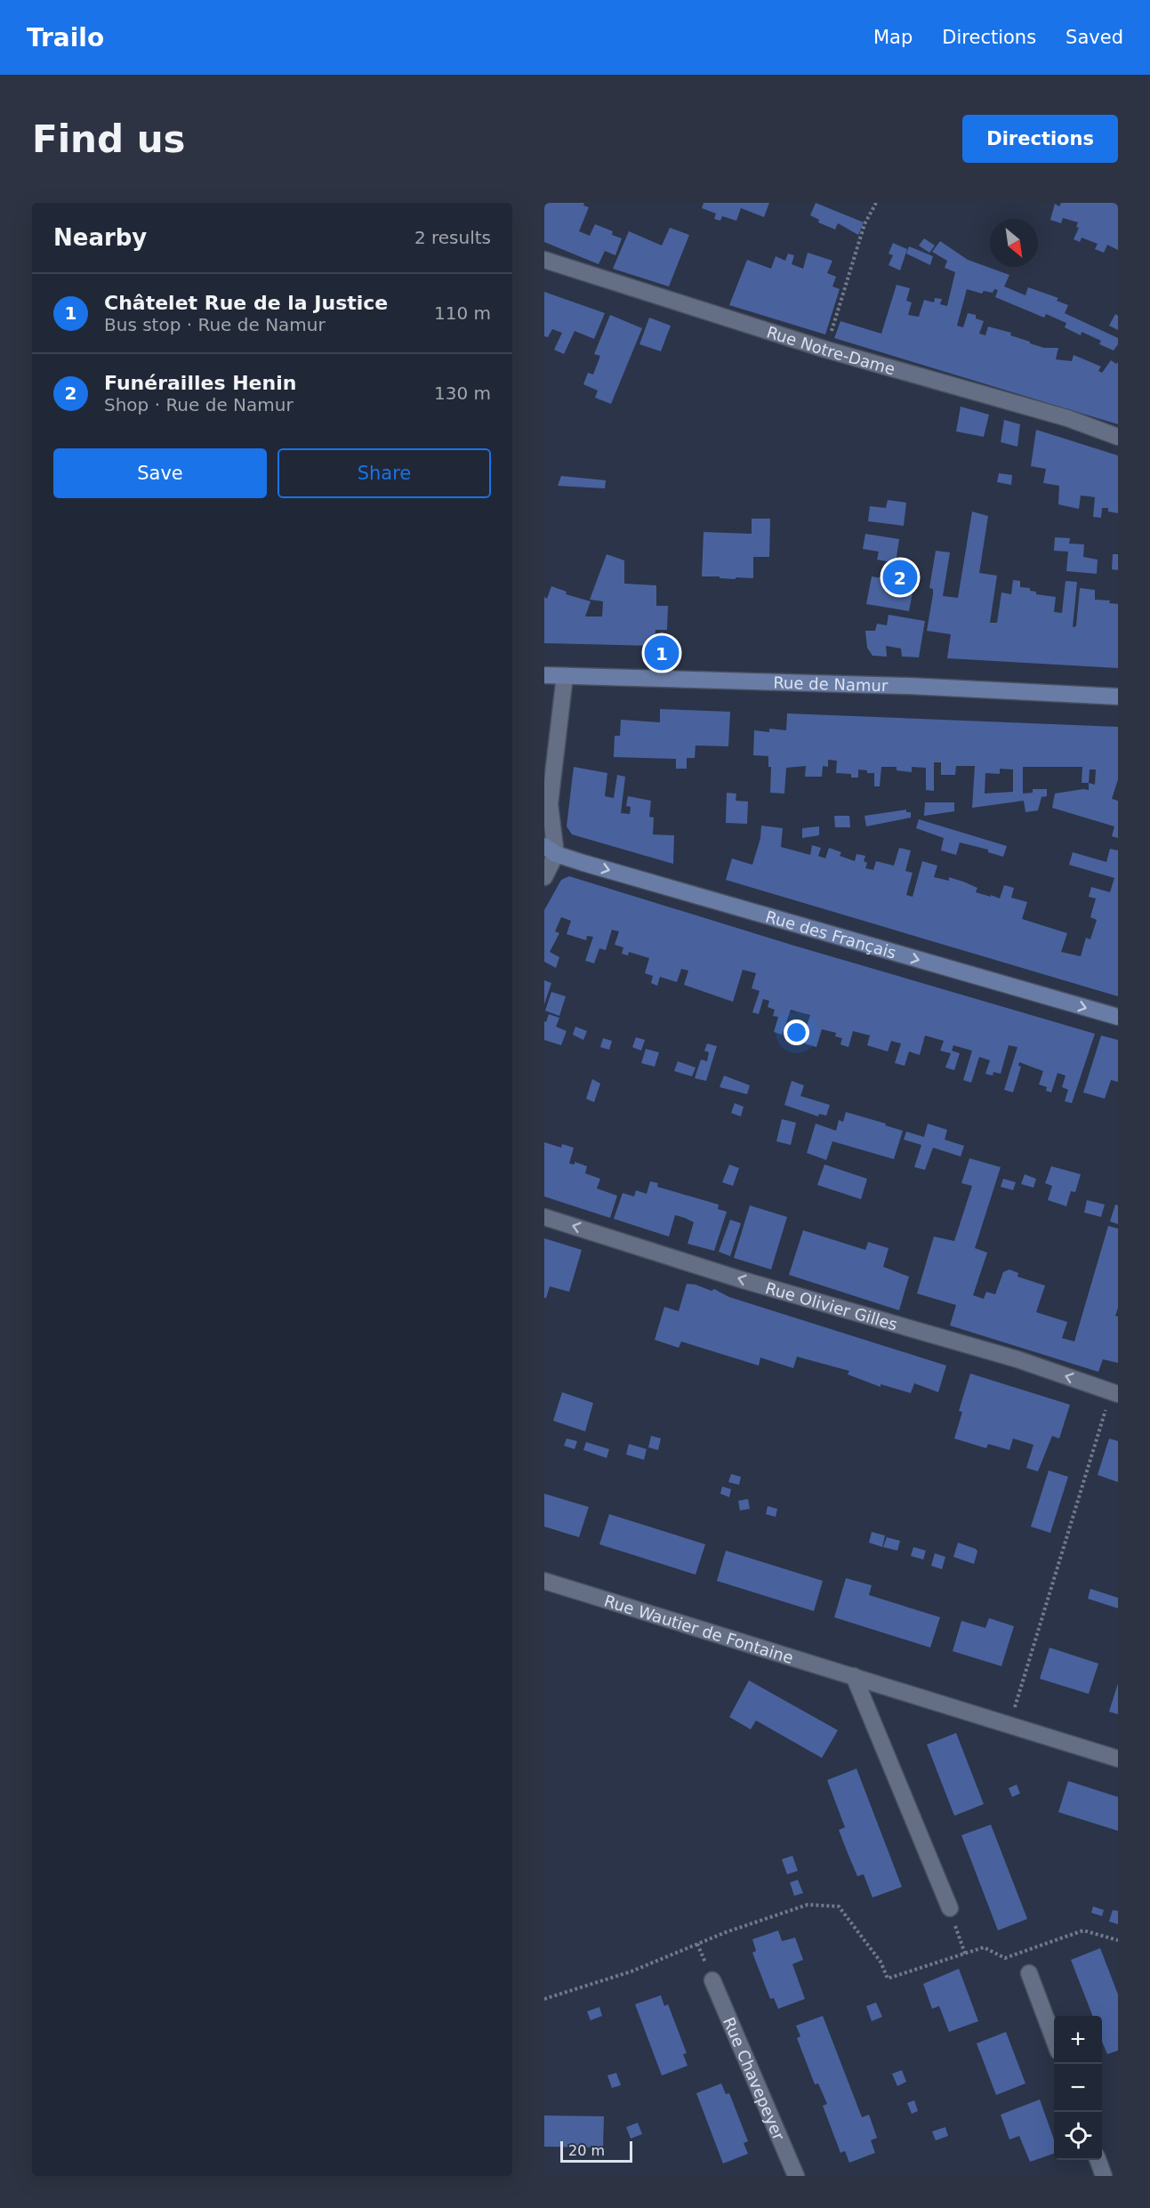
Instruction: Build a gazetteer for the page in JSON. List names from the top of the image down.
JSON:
{
  "streets": {
    "main road": ["Rue de Namur", "Rue des Français"],
    "street": [
      "Rue Notre-Dame",
      "Rue Olivier Gilles",
      "Rue Wautier de Fontaine",
      "Rue Chavepeyer"
    ]
  },
  "one_way": ["Rue des Français", "Rue Olivier Gilles"],
  "scale_bar": "20 m",
  "north": "bottom right",
  "page": {
    "header": "Trailo",
    "nav": ["Map", "Directions", "Saved"],
    "buttons": [
      "Directions",
      ["Save", "Share"]
    ],
    "title": "Find us",
    "heading": ["Nearby", "2 results"],
    "list": [
      {
        "mark": "1",
        "name": "Châtelet Rue de la Justice",
        "note": "Bus stop · Rue de Namur",
        "value": "110 m"
      },
      {
        "mark": "2",
        "name": "Funérailles Henin",
        "note": "Shop · Rue de Namur",
        "value": "130 m"
      }
    ],
    "pins": ["2", "1"],
    "map_buttons": ["+", "−"],
    "scale": "20 m"
  }
}
